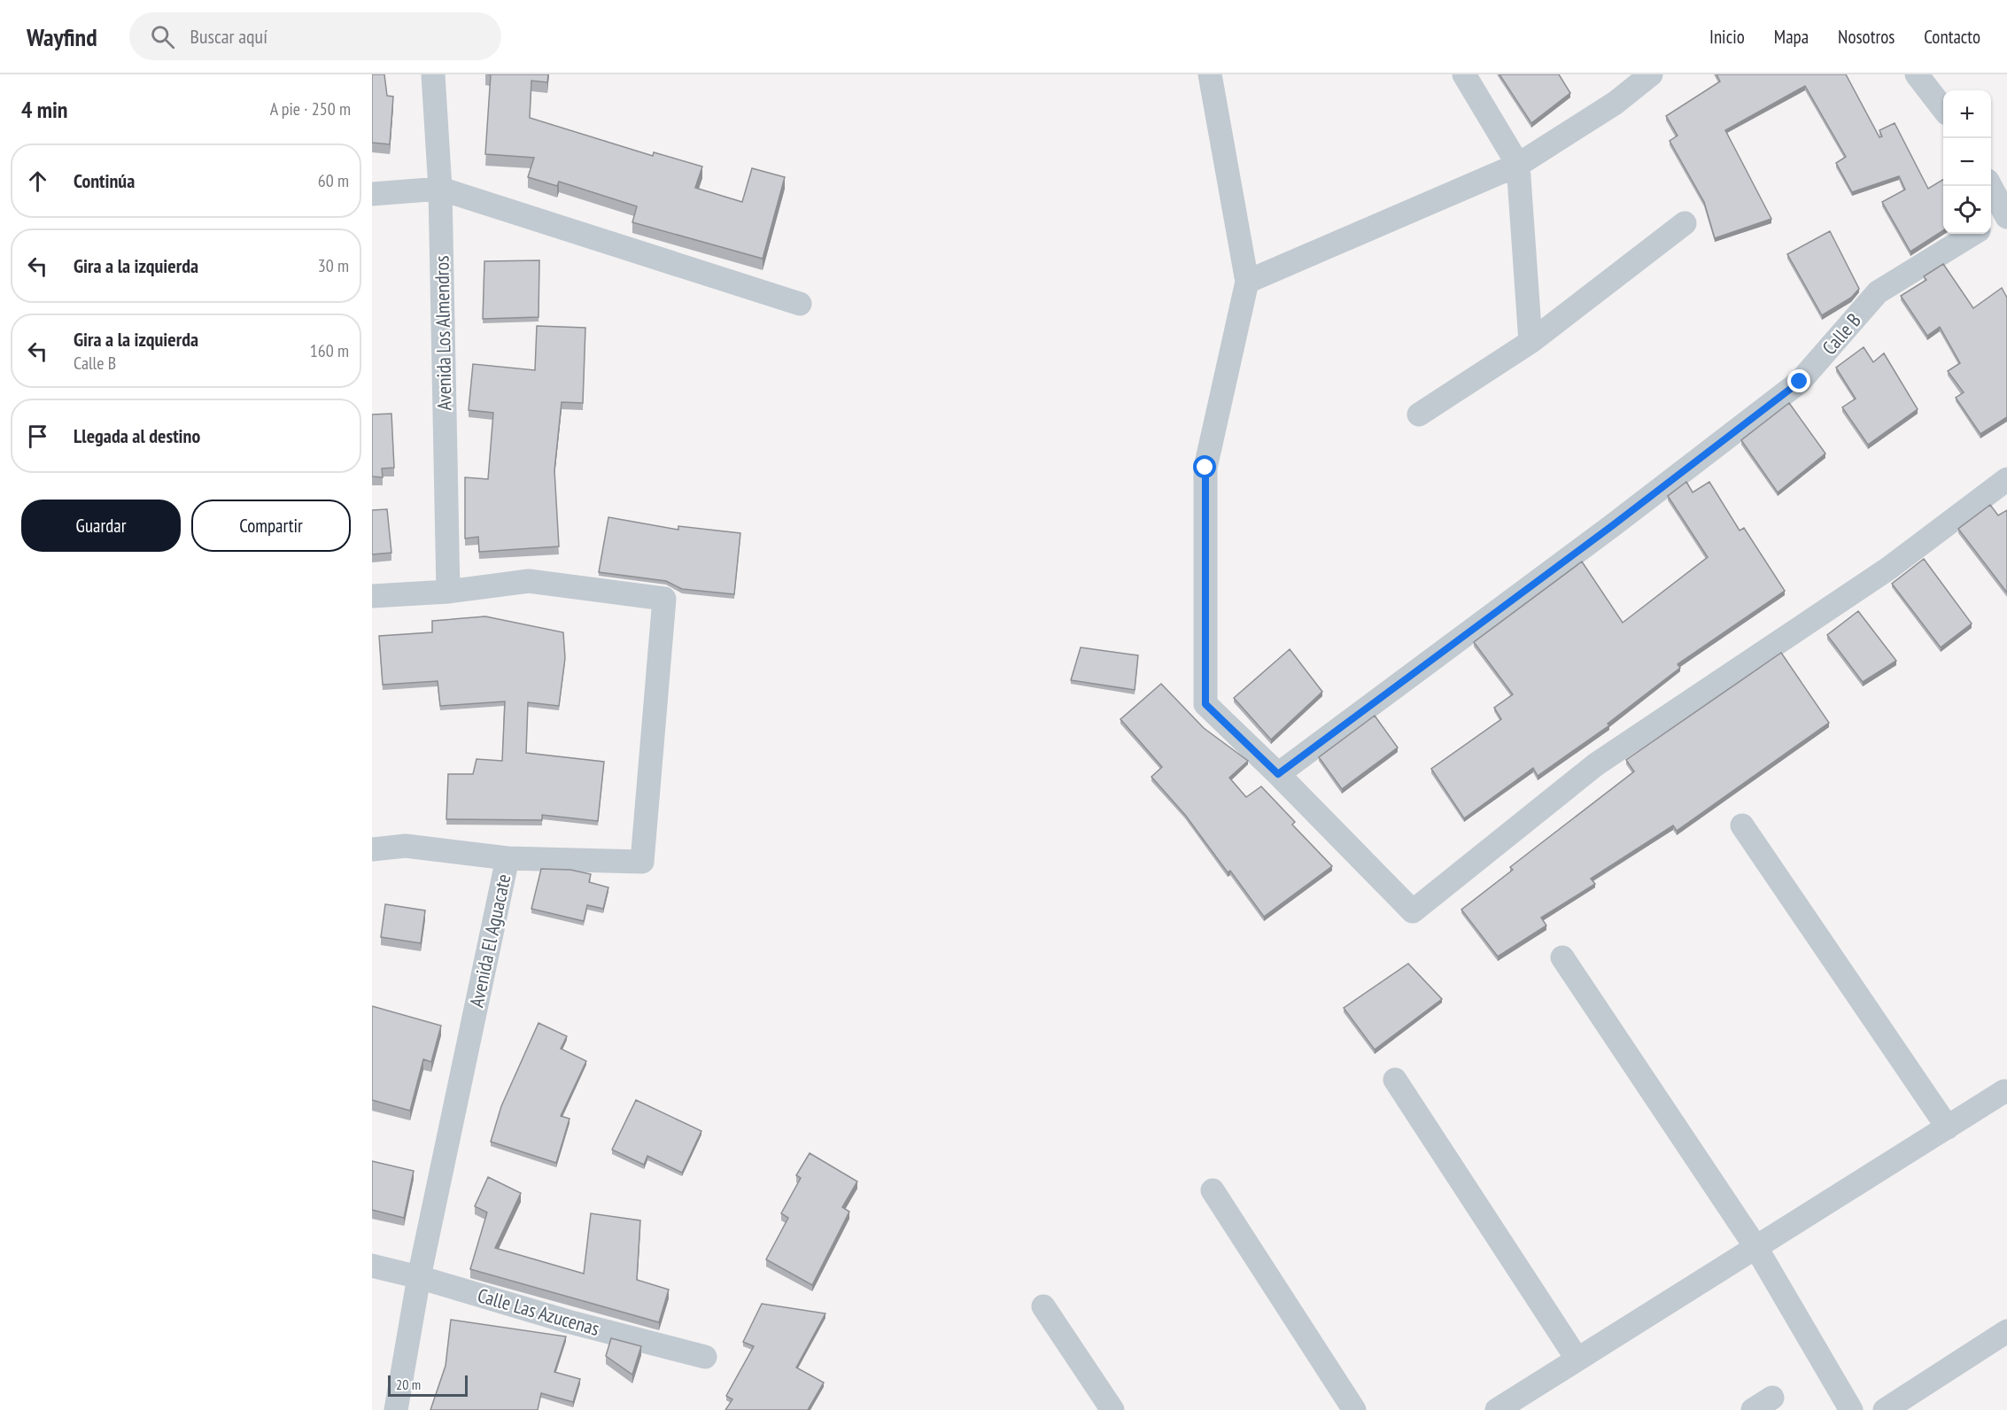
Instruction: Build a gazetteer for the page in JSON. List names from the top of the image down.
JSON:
{
  "streets": {
    "street": [
      "Avenida Los Almendros",
      "Calle B",
      "Avenida El Aguacate",
      "Calle Las Azucenas"
    ]
  },
  "crossings": [
    ["Avenida Los Almendros", "Avenida El Aguacate"],
    ["Avenida El Aguacate", "Calle Las Azucenas"]
  ],
  "scale_bar": "20 m",
  "page": {
    "header": "Wayfind",
    "search": "Buscar aquí",
    "nav": [
      "Inicio",
      "Mapa",
      "Nosotros",
      "Contacto"
    ],
    "heading": ["4 min", "A pie · 250 m"],
    "map_buttons": ["+", "−"],
    "list": [
      ["Continúa", "60 m"],
      ["Gira a la izquierda", "30 m"],
      ["Gira a la izquierda", "Calle B", "160 m"],
      "Llegada al destino"
    ],
    "buttons": ["Guardar", "Compartir"],
    "scale": "20 m"
  }
}
